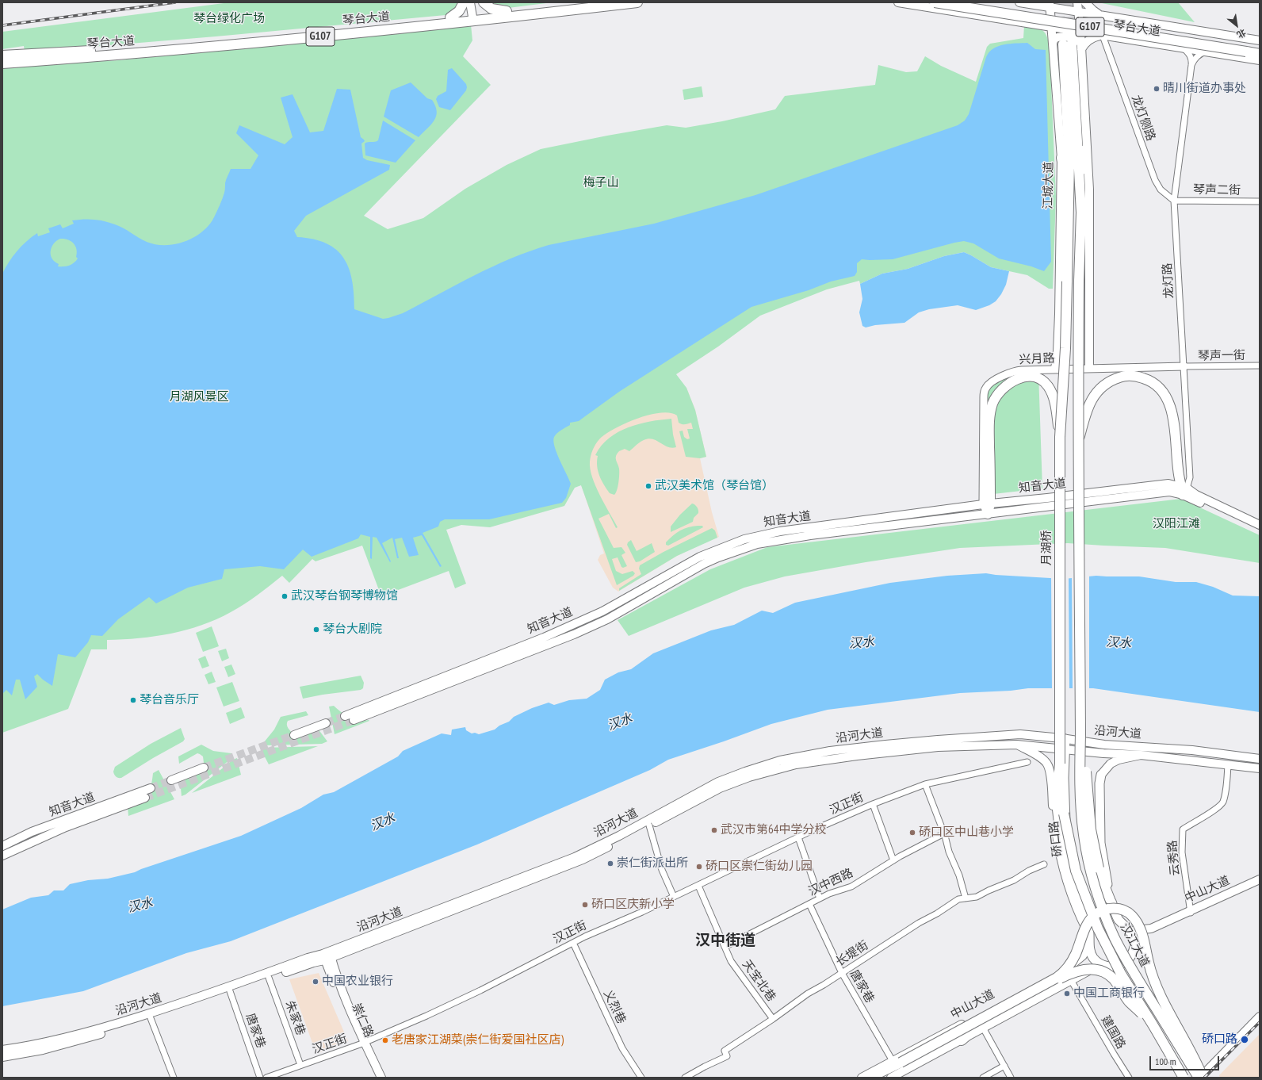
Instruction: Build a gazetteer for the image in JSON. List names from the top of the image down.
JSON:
{
  "streets": {
    "highway": [
      "琴台大道",
      "G107",
      "江城大道",
      "月湖桥",
      "汉江大道"
    ],
    "main road": [
      "知音大道",
      "沿河大道",
      "硚口路",
      "中山大道",
      "崇仁路"
    ],
    "street": [
      "龙灯侧路",
      "琴声二街",
      "龙灯路",
      "琴声一街",
      "兴月路",
      "汉正街",
      "云秀路",
      "汉中西路",
      "长堤街",
      "天宝北巷",
      "唐家巷",
      "义烈巷",
      "朱家巷",
      "建国路"
    ]
  },
  "crossings": [
    ["琴台大道", "龙灯侧路"],
    ["琴台大道", "江城大道"],
    ["龙灯侧路", "琴声二街"],
    ["龙灯侧路", "龙灯路"],
    ["江城大道", "兴月路"],
    ["江城大道", "月湖桥"],
    ["琴声二街", "龙灯路"],
    ["龙灯路", "琴声一街"],
    ["龙灯路", "兴月路"],
    ["龙灯路", "知音大道"],
    ["琴声一街", "兴月路"],
    ["兴月路", "知音大道"],
    ["月湖桥", "汉江大道"],
    ["沿河大道", "硚口路"],
    ["沿河大道", "云秀路"],
    ["沿河大道", "唐家巷"],
    ["沿河大道", "朱家巷"],
    ["沿河大道", "崇仁路"],
    ["汉正街", "天宝北巷"],
    ["汉正街", "义烈巷"],
    ["汉正街", "朱家巷"],
    ["汉正街", "崇仁路"],
    ["硚口路", "中山大道"],
    ["云秀路", "中山大道"],
    ["汉中西路", "天宝北巷"],
    ["汉中西路", "唐家巷"],
    ["中山大道", "唐家巷"],
    ["长堤街", "天宝北巷"],
    ["长堤街", "唐家巷"]
  ],
  "districts": ["汉中街道"],
  "water": ["汉水"],
  "parks": [
    "琴台绿化广场",
    "梅子山",
    "月湖风景区",
    "汉阳江滩"
  ],
  "places": [
    "晴川街道办事处",
    "武汉美术馆（琴台馆）",
    "武汉琴台钢琴博物馆",
    "琴台大剧院",
    "琴台音乐厅",
    "武汉市第64中学分校",
    "硚口区中山巷小学",
    "崇仁街派出所",
    "硚口区崇仁街幼儿园",
    "硚口区庆新小学",
    "中国农业银行",
    "中国工商银行",
    "硚口路",
    "老唐家江湖菜(崇仁街爱国社区店)"
  ],
  "scale_bar": "100 m",
  "north": "bottom right"
}
